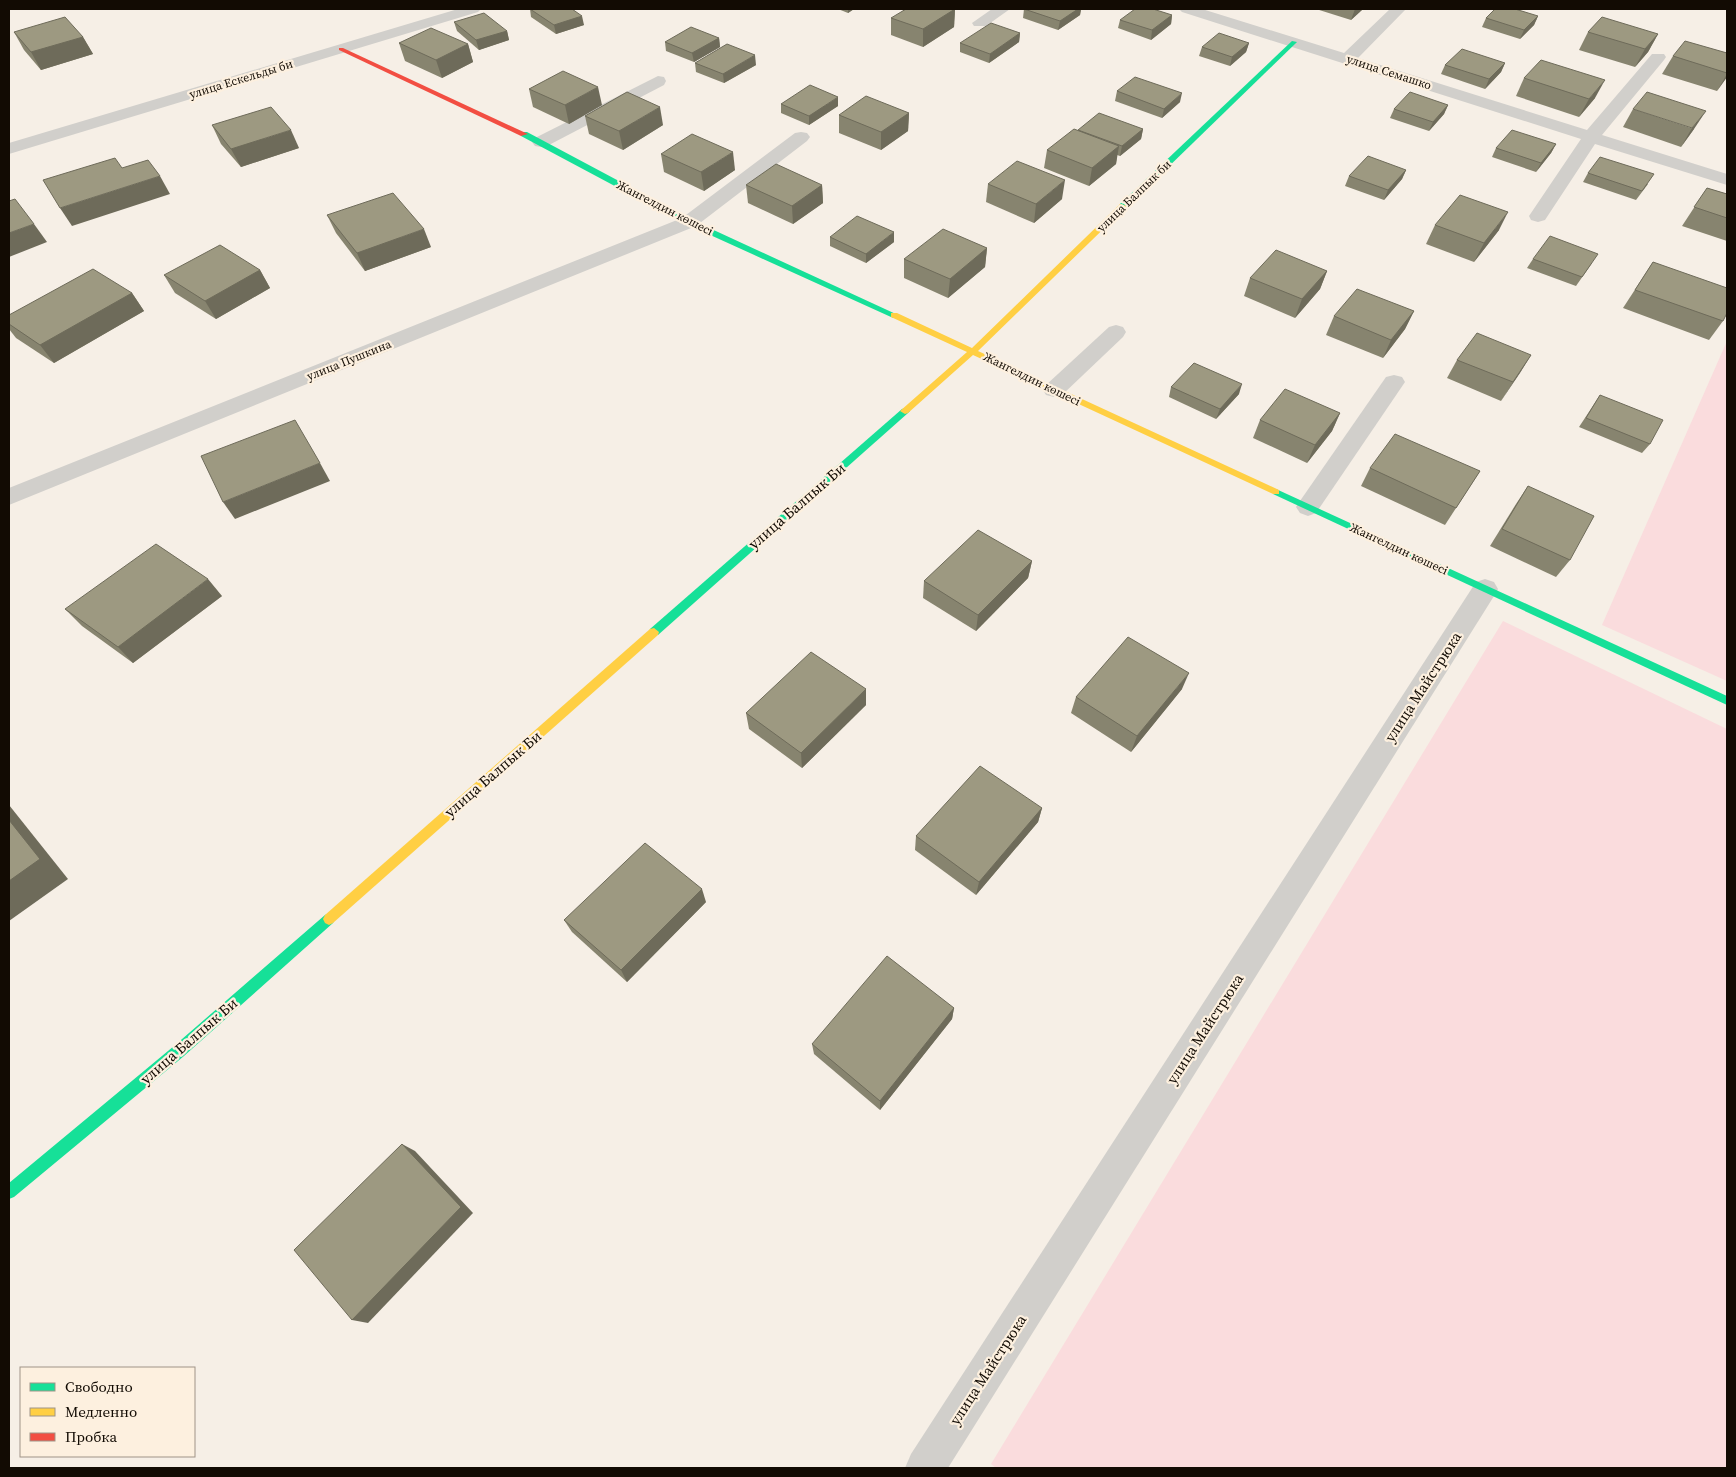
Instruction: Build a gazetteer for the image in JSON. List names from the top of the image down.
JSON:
{
  "streets": {
    "street": [
      "улица Семашко",
      "улица Ескельды би",
      "улица Балпык би",
      "Жангелдин көшесі",
      "улица Пушкина",
      "улица Балпык Би",
      "улица Майстрюка"
    ]
  },
  "crossings": [
    ["улица Семашко", "улица Балпык би"],
    ["улица Ескельды би", "Жангелдин көшесі"],
    ["улица Балпык би", "Жангелдин көшесі"],
    ["улица Балпык би", "улица Балпык Би"],
    ["Жангелдин көшесі", "улица Пушкина"],
    ["Жангелдин көшесі", "улица Балпык Би"],
    ["Жангелдин көшесі", "улица Майстрюка"]
  ],
  "legend": ["Свободно", "Медленно", "Пробка"]
}
